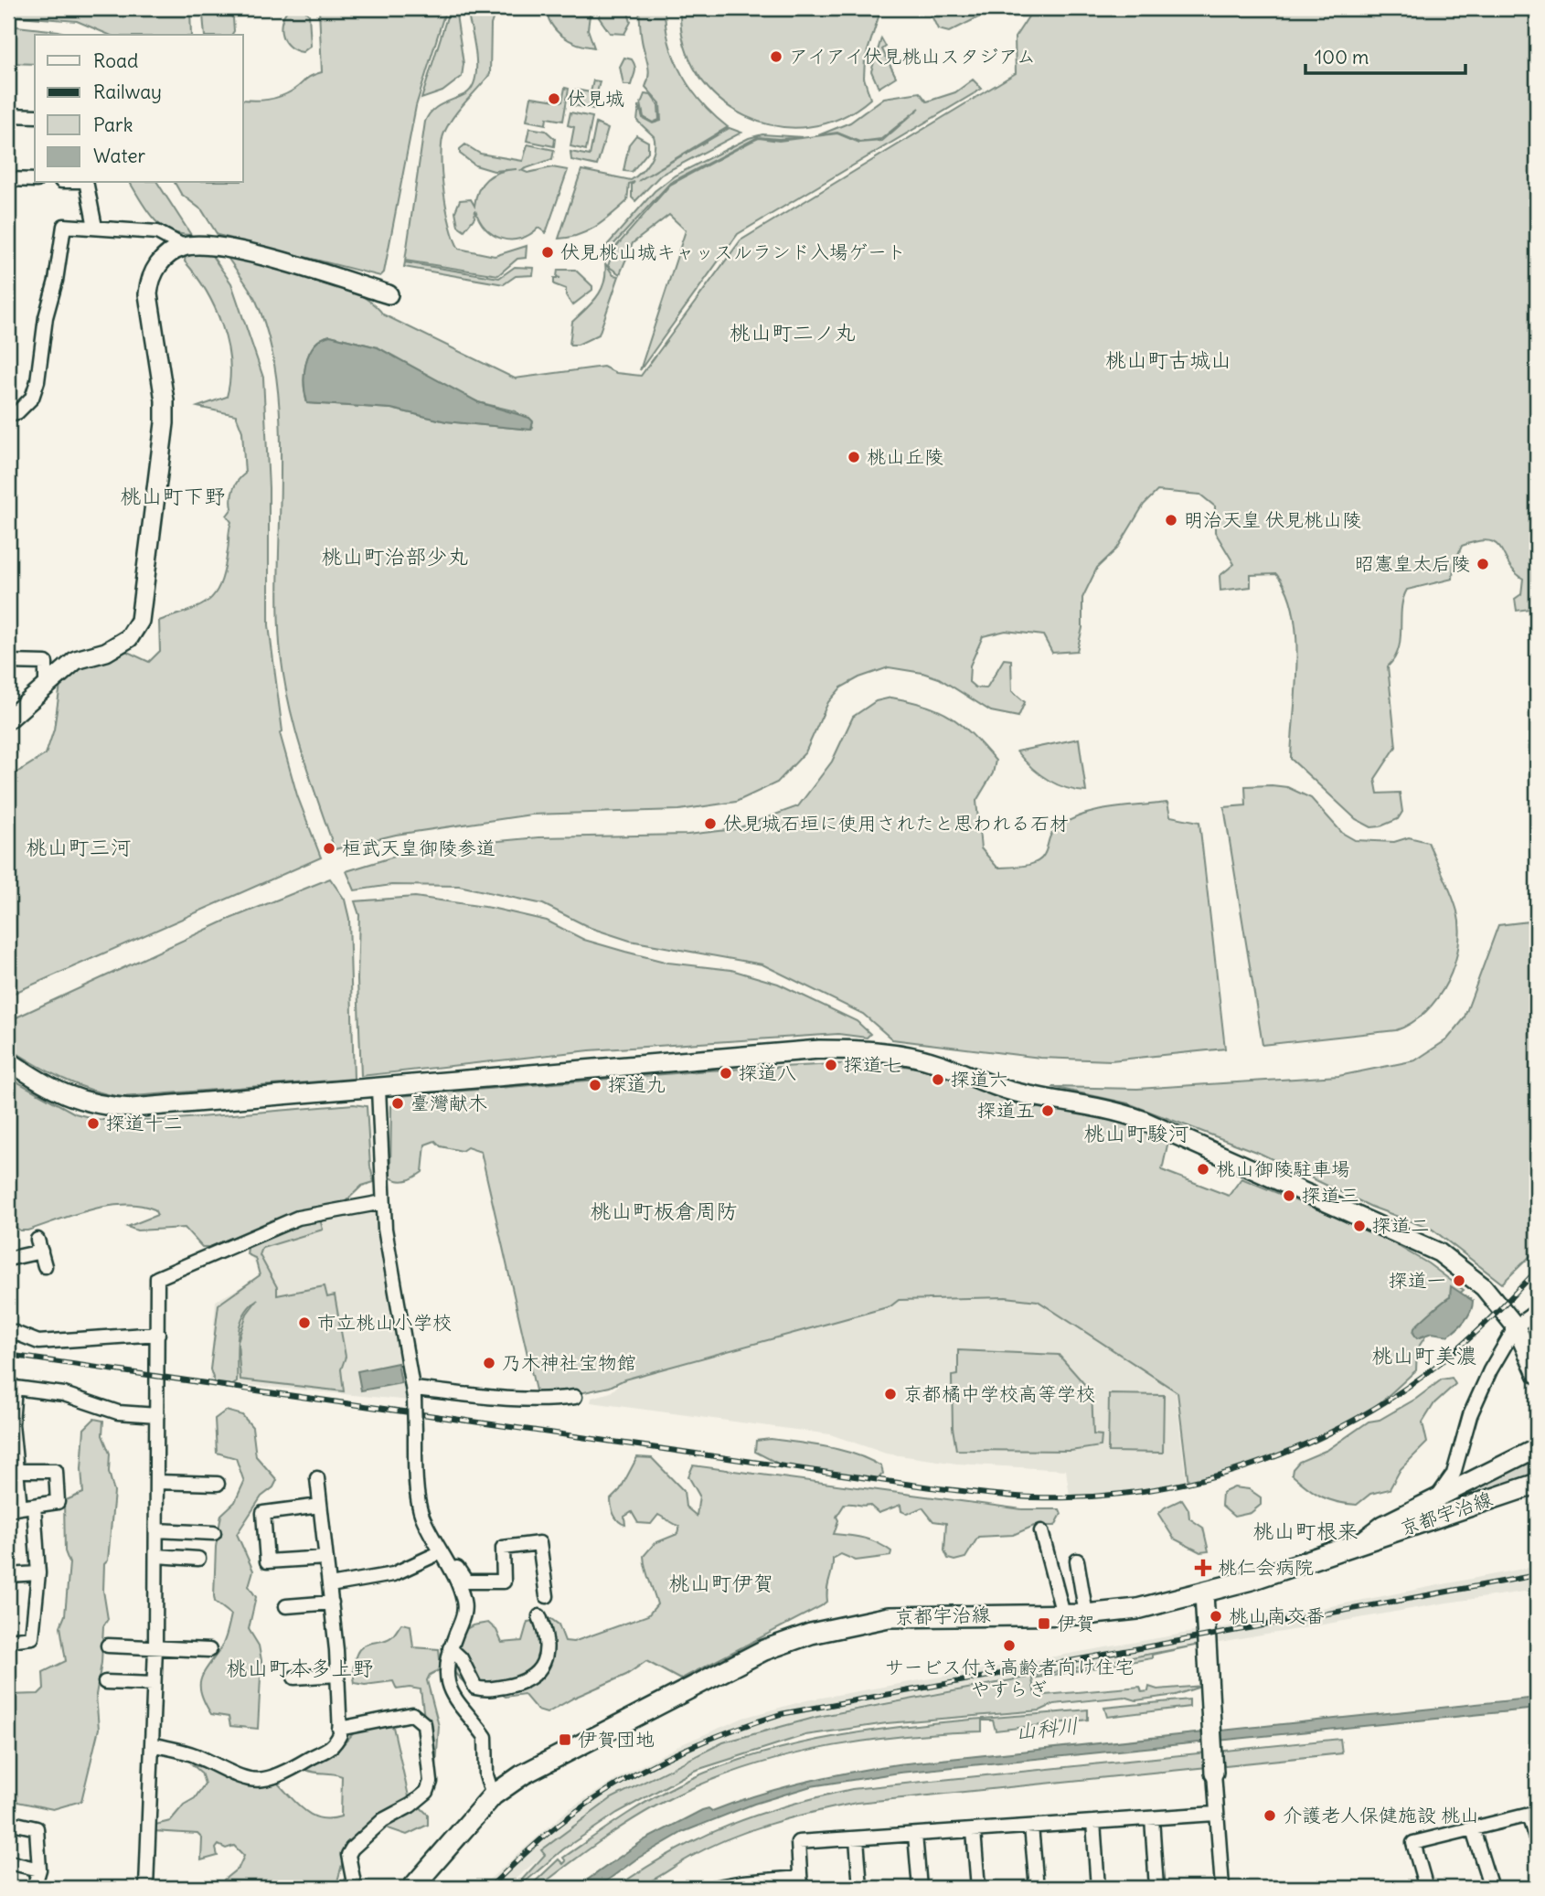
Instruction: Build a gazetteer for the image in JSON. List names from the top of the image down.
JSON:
{
  "streets": {
    "main road": ["京都宇治線"]
  },
  "districts": [
    "桃山町二ノ丸",
    "桃山町古城山",
    "桃山町下野",
    "桃山町治部少丸",
    "桃山町三河",
    "桃山町駿河",
    "桃山町板倉周防",
    "桃山町美濃",
    "桃山町根来",
    "桃山町伊賀",
    "桃山町本多上野"
  ],
  "water": ["山科川"],
  "places": {
    "other": [
      "アイアイ伏見桃山スタジアム",
      "伏見城",
      "伏見桃山城キャッスルランド入場ゲート",
      "桃山丘陵",
      "明治天皇 伏見桃山陵",
      "昭憲皇太后陵",
      "伏見城石垣に使用されたと思われる石材",
      "桓武天皇御陵参道",
      "探道七",
      "探道八",
      "探道六",
      "探道九",
      "臺灣献木",
      "探道五",
      "探道十二",
      "桃山御陵駐車場",
      "探道三",
      "探道二",
      "探道一",
      "市立桃山小学校",
      "乃木神社宝物館",
      "京都橘中学校高等学校",
      "桃山南交番",
      "サービス付き高齢者向け住宅 やすらぎ",
      "介護老人保健施設 桃山"
    ],
    "health": ["桃仁会病院"],
    "transit": ["伊賀", "伊賀団地"]
  },
  "legend": [
    "Road",
    "Railway",
    "Park",
    "Water"
  ],
  "scale_bar": "100 m"
}
